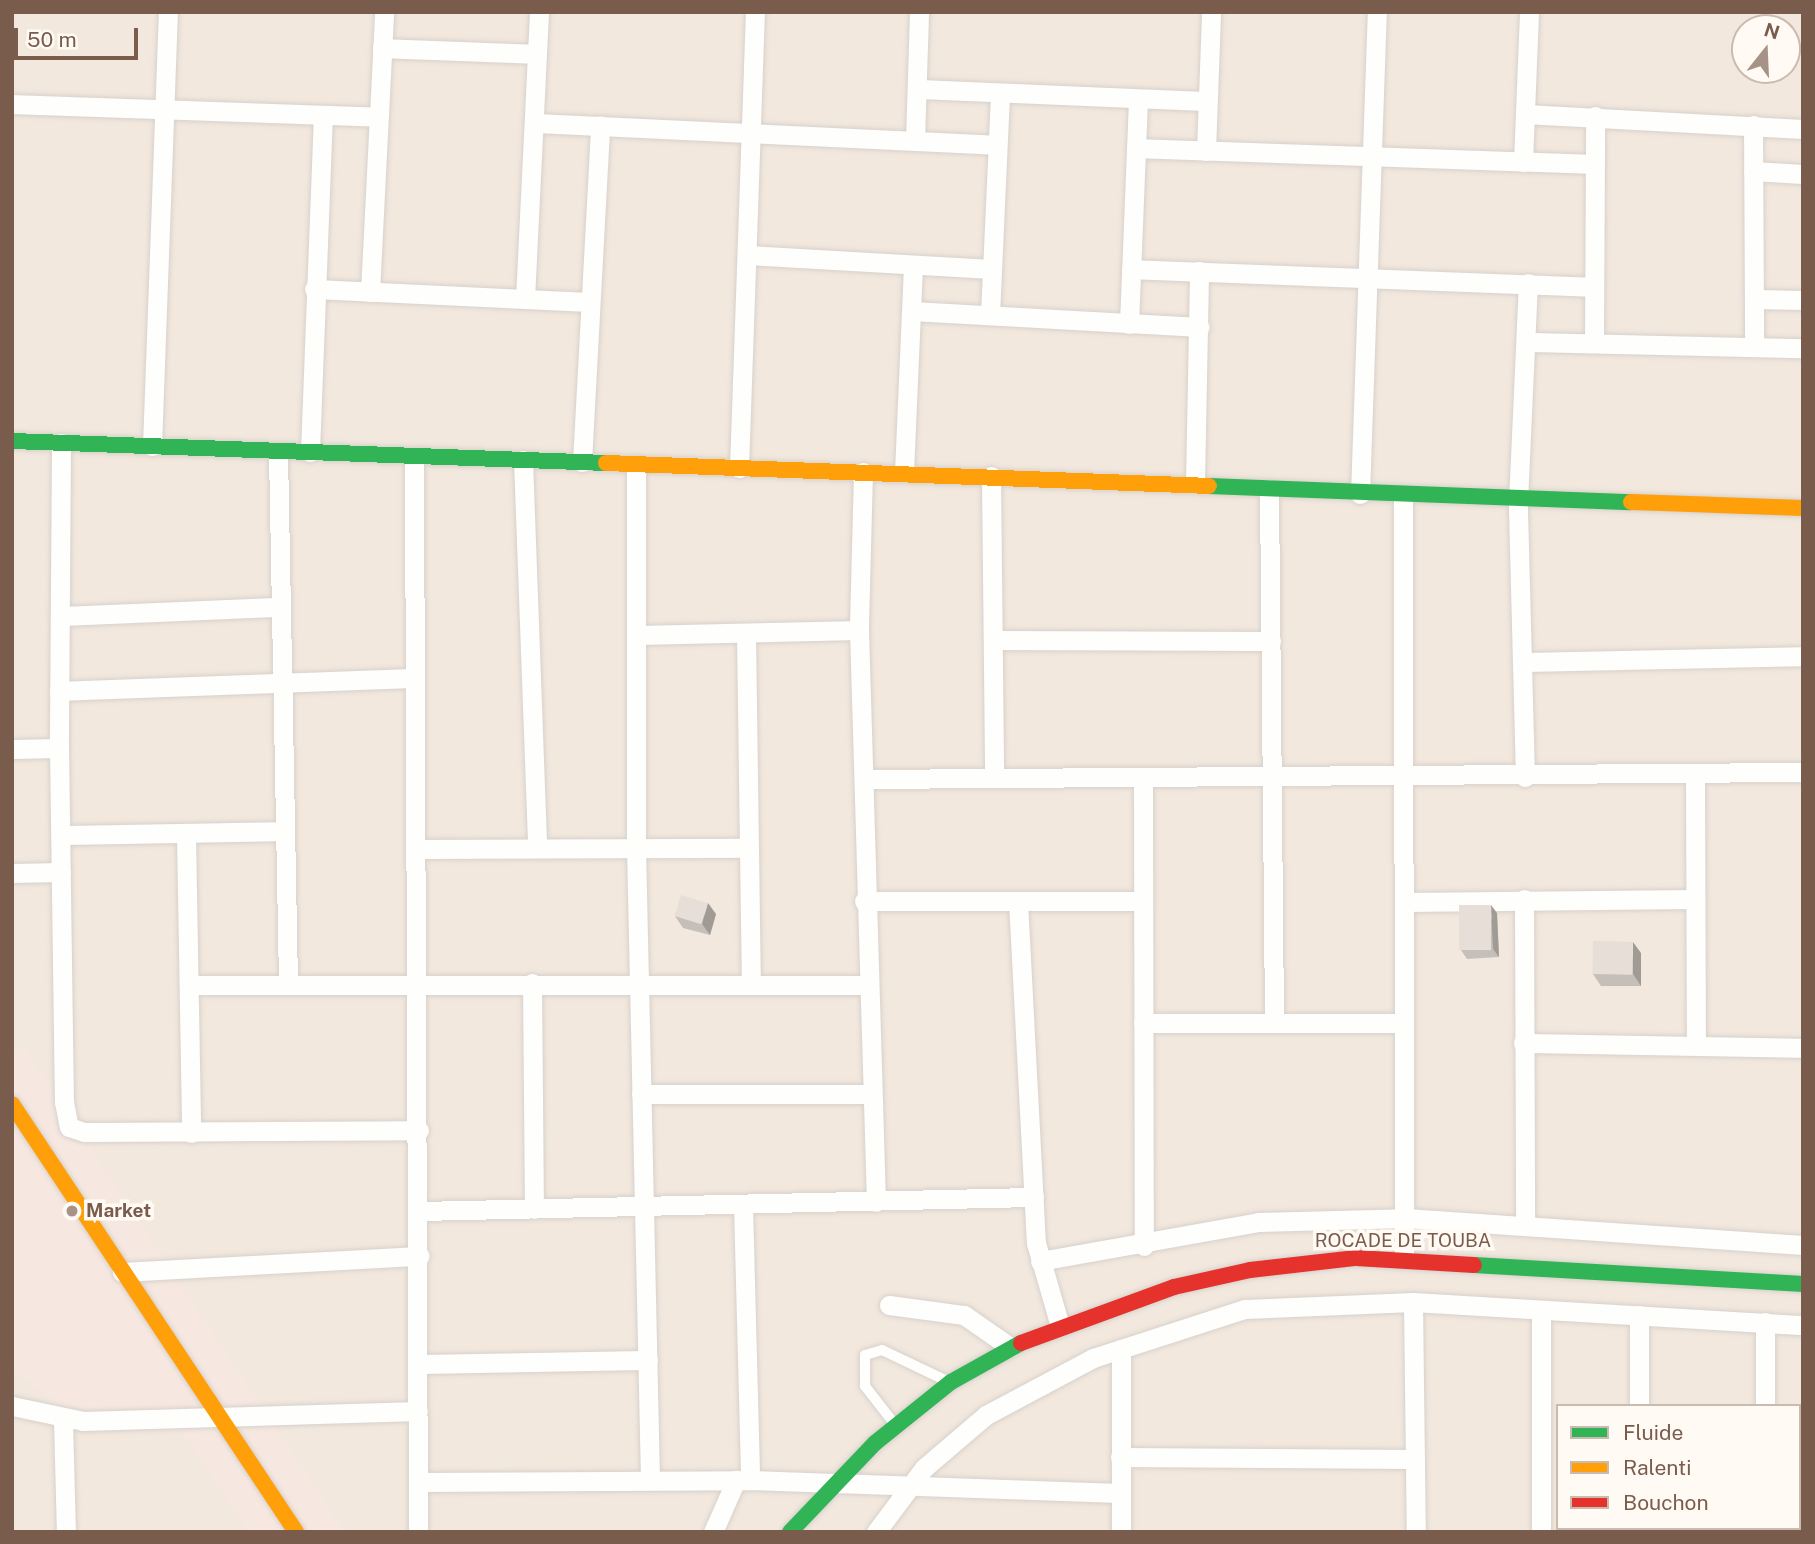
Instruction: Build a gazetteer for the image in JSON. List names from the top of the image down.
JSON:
{
  "streets": {
    "street": ["ROCADE DE TOUBA"]
  },
  "places": ["Market"],
  "legend": ["Fluide", "Ralenti", "Bouchon"],
  "scale_bar": "50 m",
  "north": "top"
}
